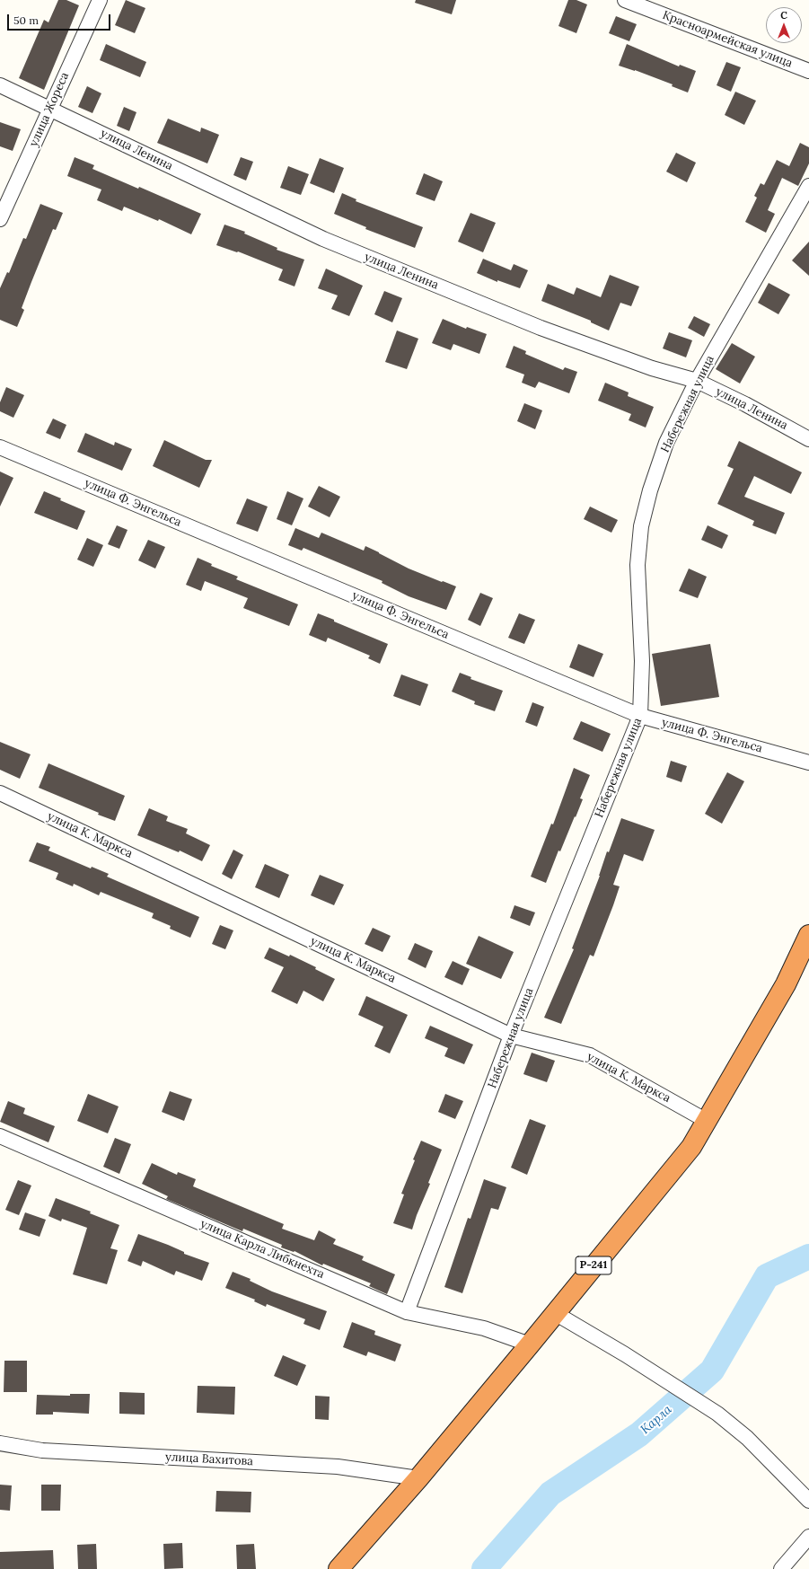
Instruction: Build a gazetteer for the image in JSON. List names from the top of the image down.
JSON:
{
  "streets": {
    "highway": ["Р-241"],
    "street": [
      "Красноармейская улица",
      "улица Жореса",
      "улица Ленина",
      "Набережная улица",
      "улица Ф. Энгельса",
      "улица К. Маркса",
      "улица Карла Либкнехта",
      "улица Вахитова"
    ]
  },
  "crossings": [
    ["улица Жореса", "улица Ленина"],
    ["улица Ленина", "Набережная улица"],
    ["Набережная улица", "улица Ф. Энгельса"],
    ["Набережная улица", "улица К. Маркса"],
    ["Набережная улица", "улица Карла Либкнехта"],
    ["улица К. Маркса", "Р-241"],
    ["улица Карла Либкнехта", "Р-241"],
    ["Р-241", "улица Вахитова"]
  ],
  "water": ["Карла"],
  "scale_bar": "50 m",
  "north": "top"
}
